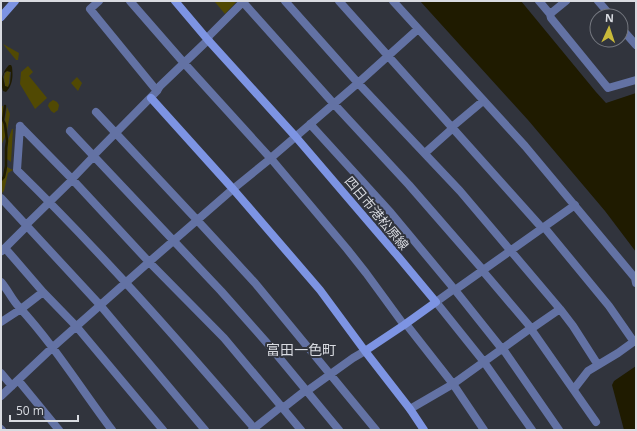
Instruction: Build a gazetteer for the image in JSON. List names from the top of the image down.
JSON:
{
  "streets": {
    "main road": ["四日市港松原線"]
  },
  "districts": ["富田一色町"],
  "scale_bar": "50 m",
  "north": "top"
}
